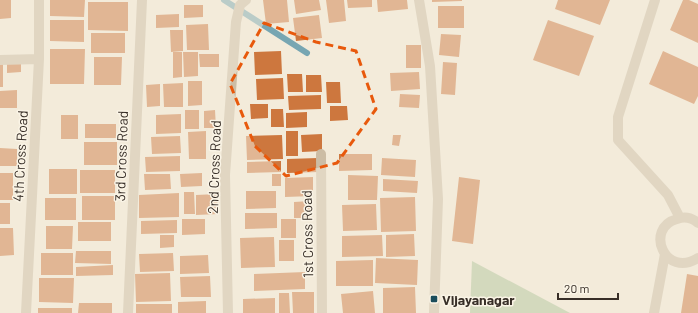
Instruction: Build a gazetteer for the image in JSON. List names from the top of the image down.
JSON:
{
  "streets": {
    "street": [
      "4th Cross Road",
      "3rd Cross Road",
      "2nd Cross Road",
      "1st Cross Road"
    ]
  },
  "places": {
    "transit": ["Vijayanagar"]
  },
  "scale_bar": "20 m"
}
